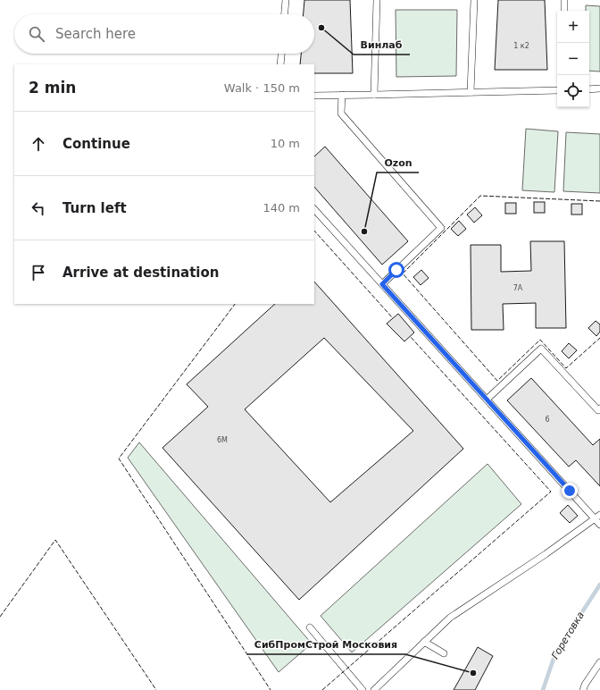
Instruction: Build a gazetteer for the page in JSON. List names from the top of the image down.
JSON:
{
  "water": ["Горетовка"],
  "places": ["Винлаб", "Ozon", "СибПромСтрой Московия"],
  "house_numbers": [
    "1 к2",
    "7А",
    "6",
    "6М"
  ],
  "page": {
    "map_buttons": ["+", "−"],
    "search": "Search here",
    "heading": ["2 min", "Walk · 150 m"],
    "list": [
      ["Continue", "10 m"],
      ["Turn left", "140 m"],
      "Arrive at destination"
    ]
  }
}
